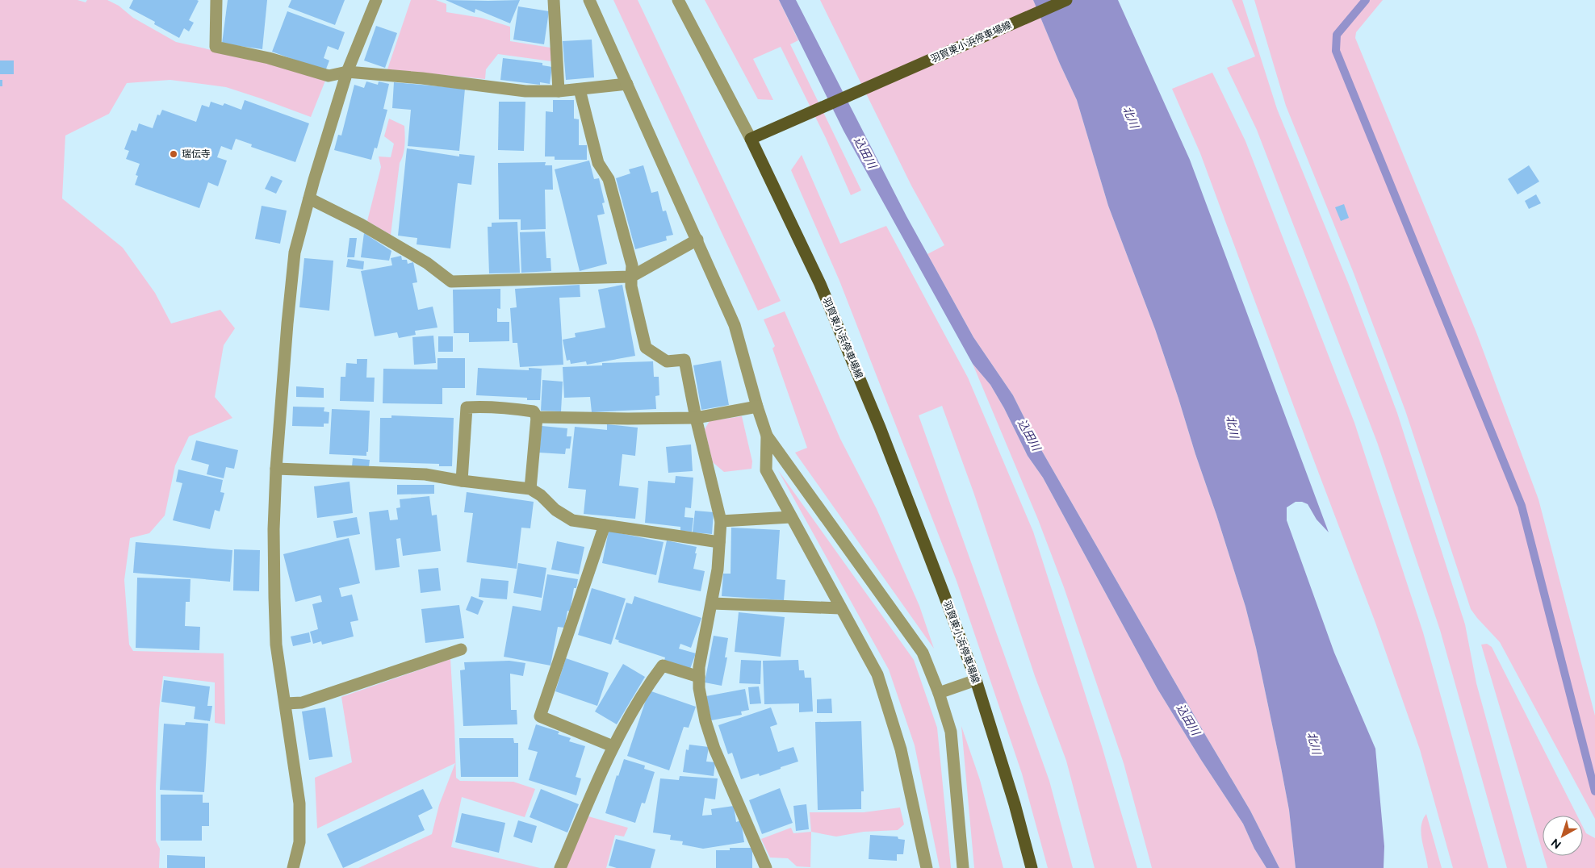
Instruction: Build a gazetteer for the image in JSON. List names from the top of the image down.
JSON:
{
  "streets": {
    "main road": ["羽賀東小浜停車場線"]
  },
  "water": ["北川", "込田川"],
  "places": ["瑞伝寺"],
  "north": "bottom left"
}
